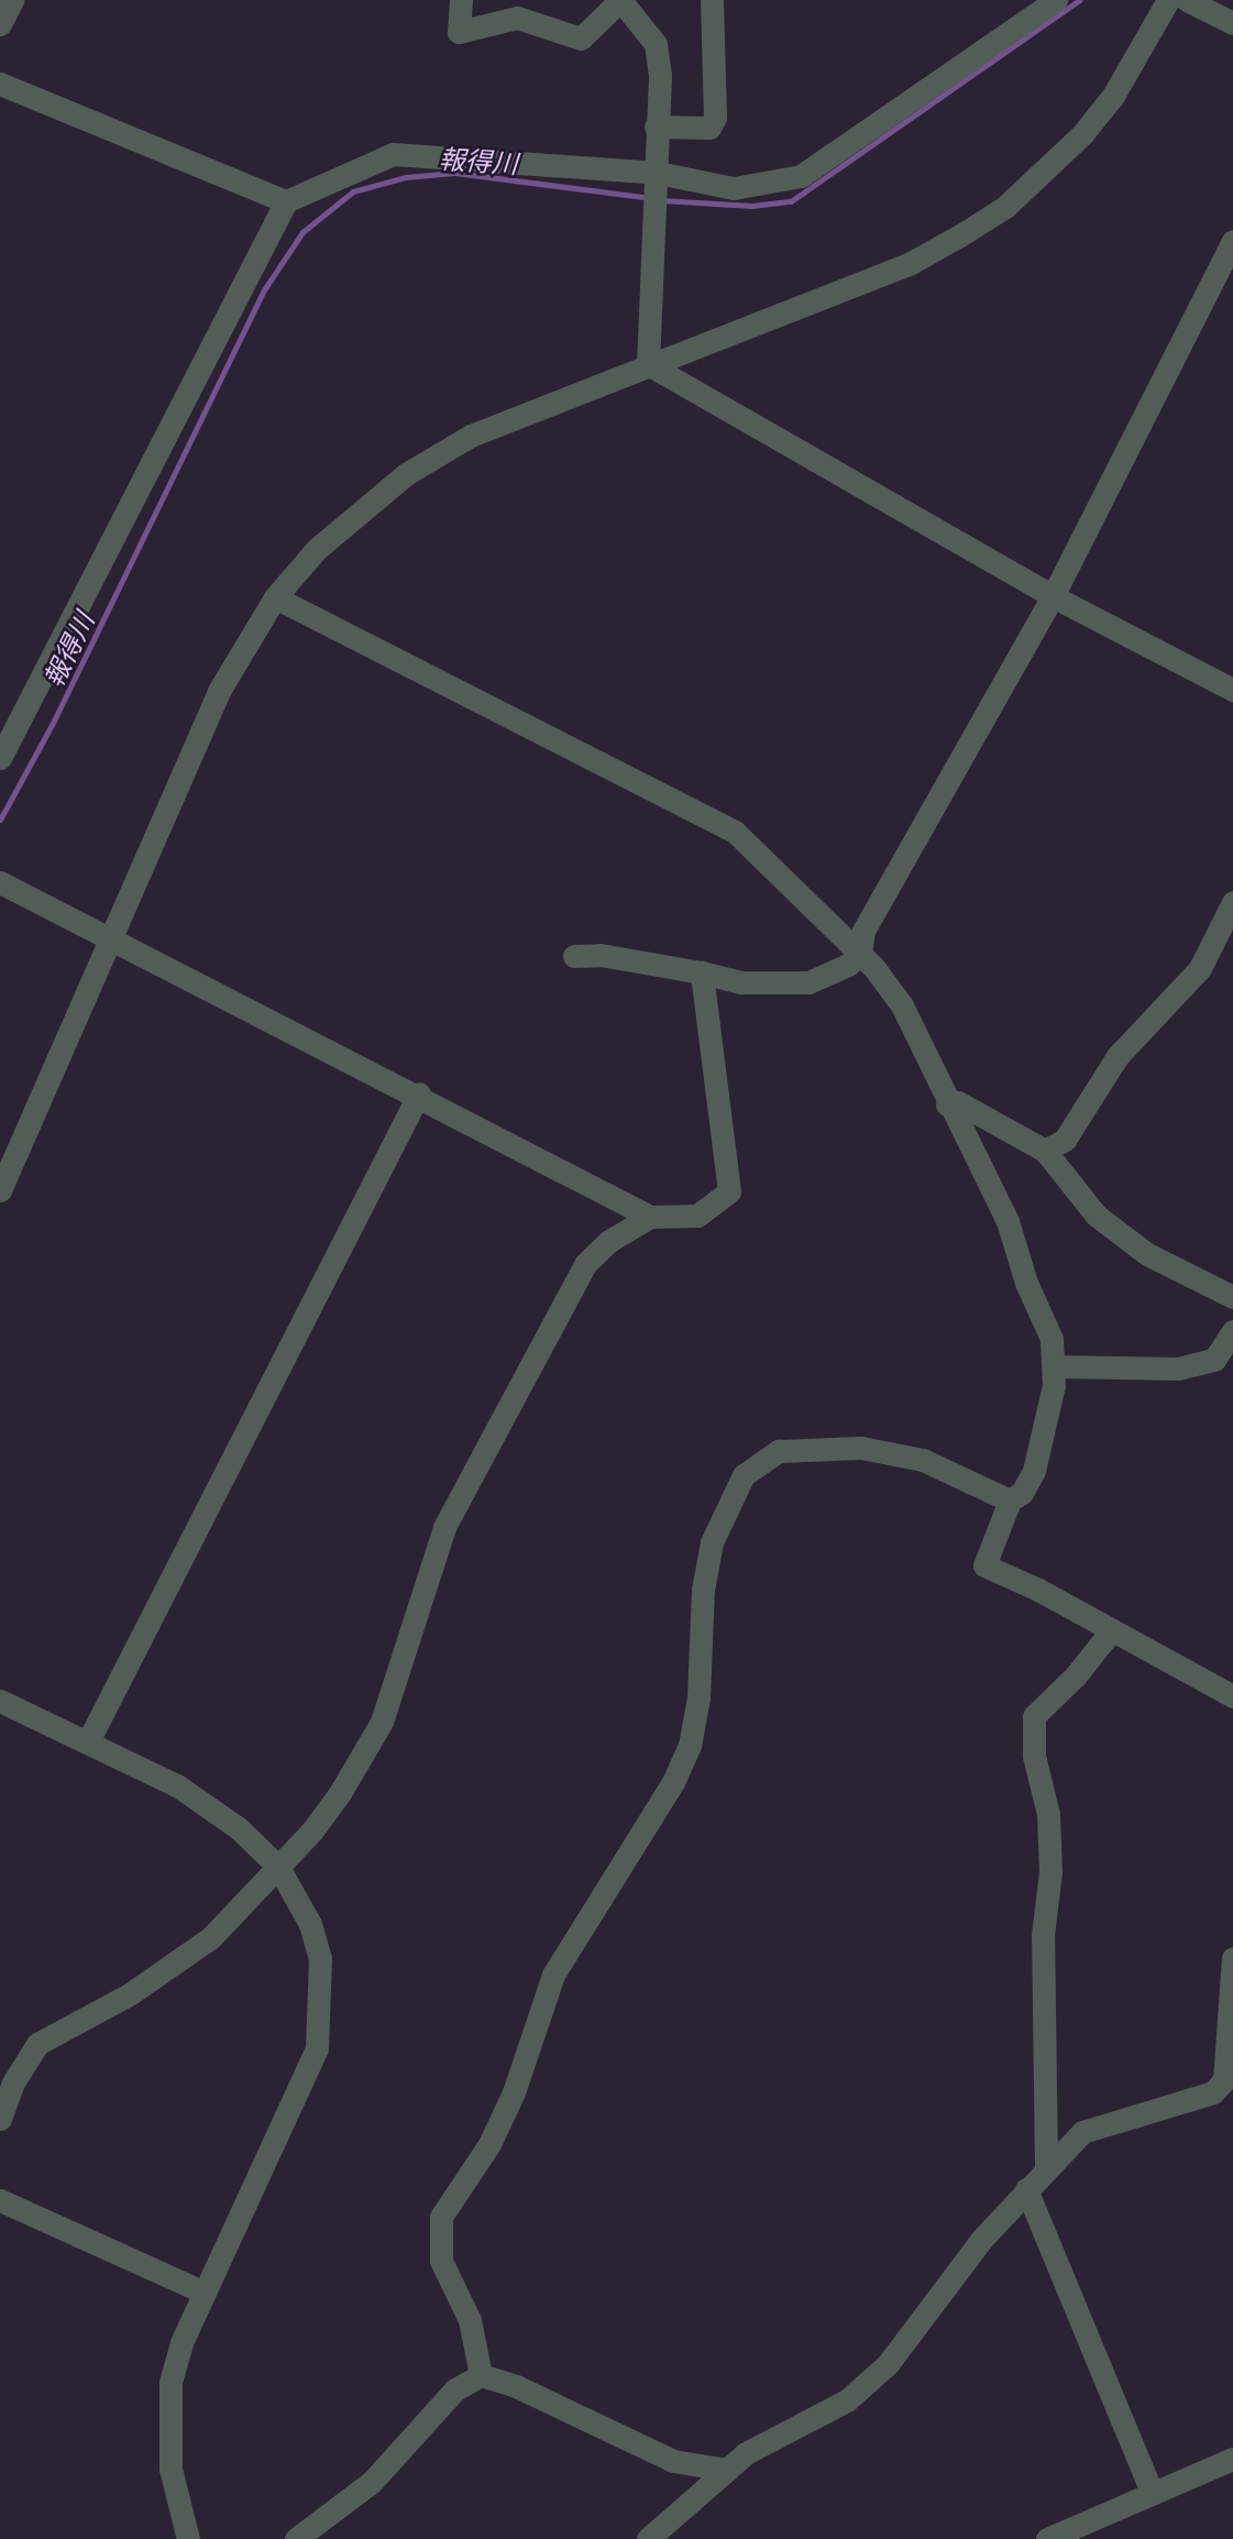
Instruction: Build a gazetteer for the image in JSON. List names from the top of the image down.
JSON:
{
  "water": ["報得川"]
}
